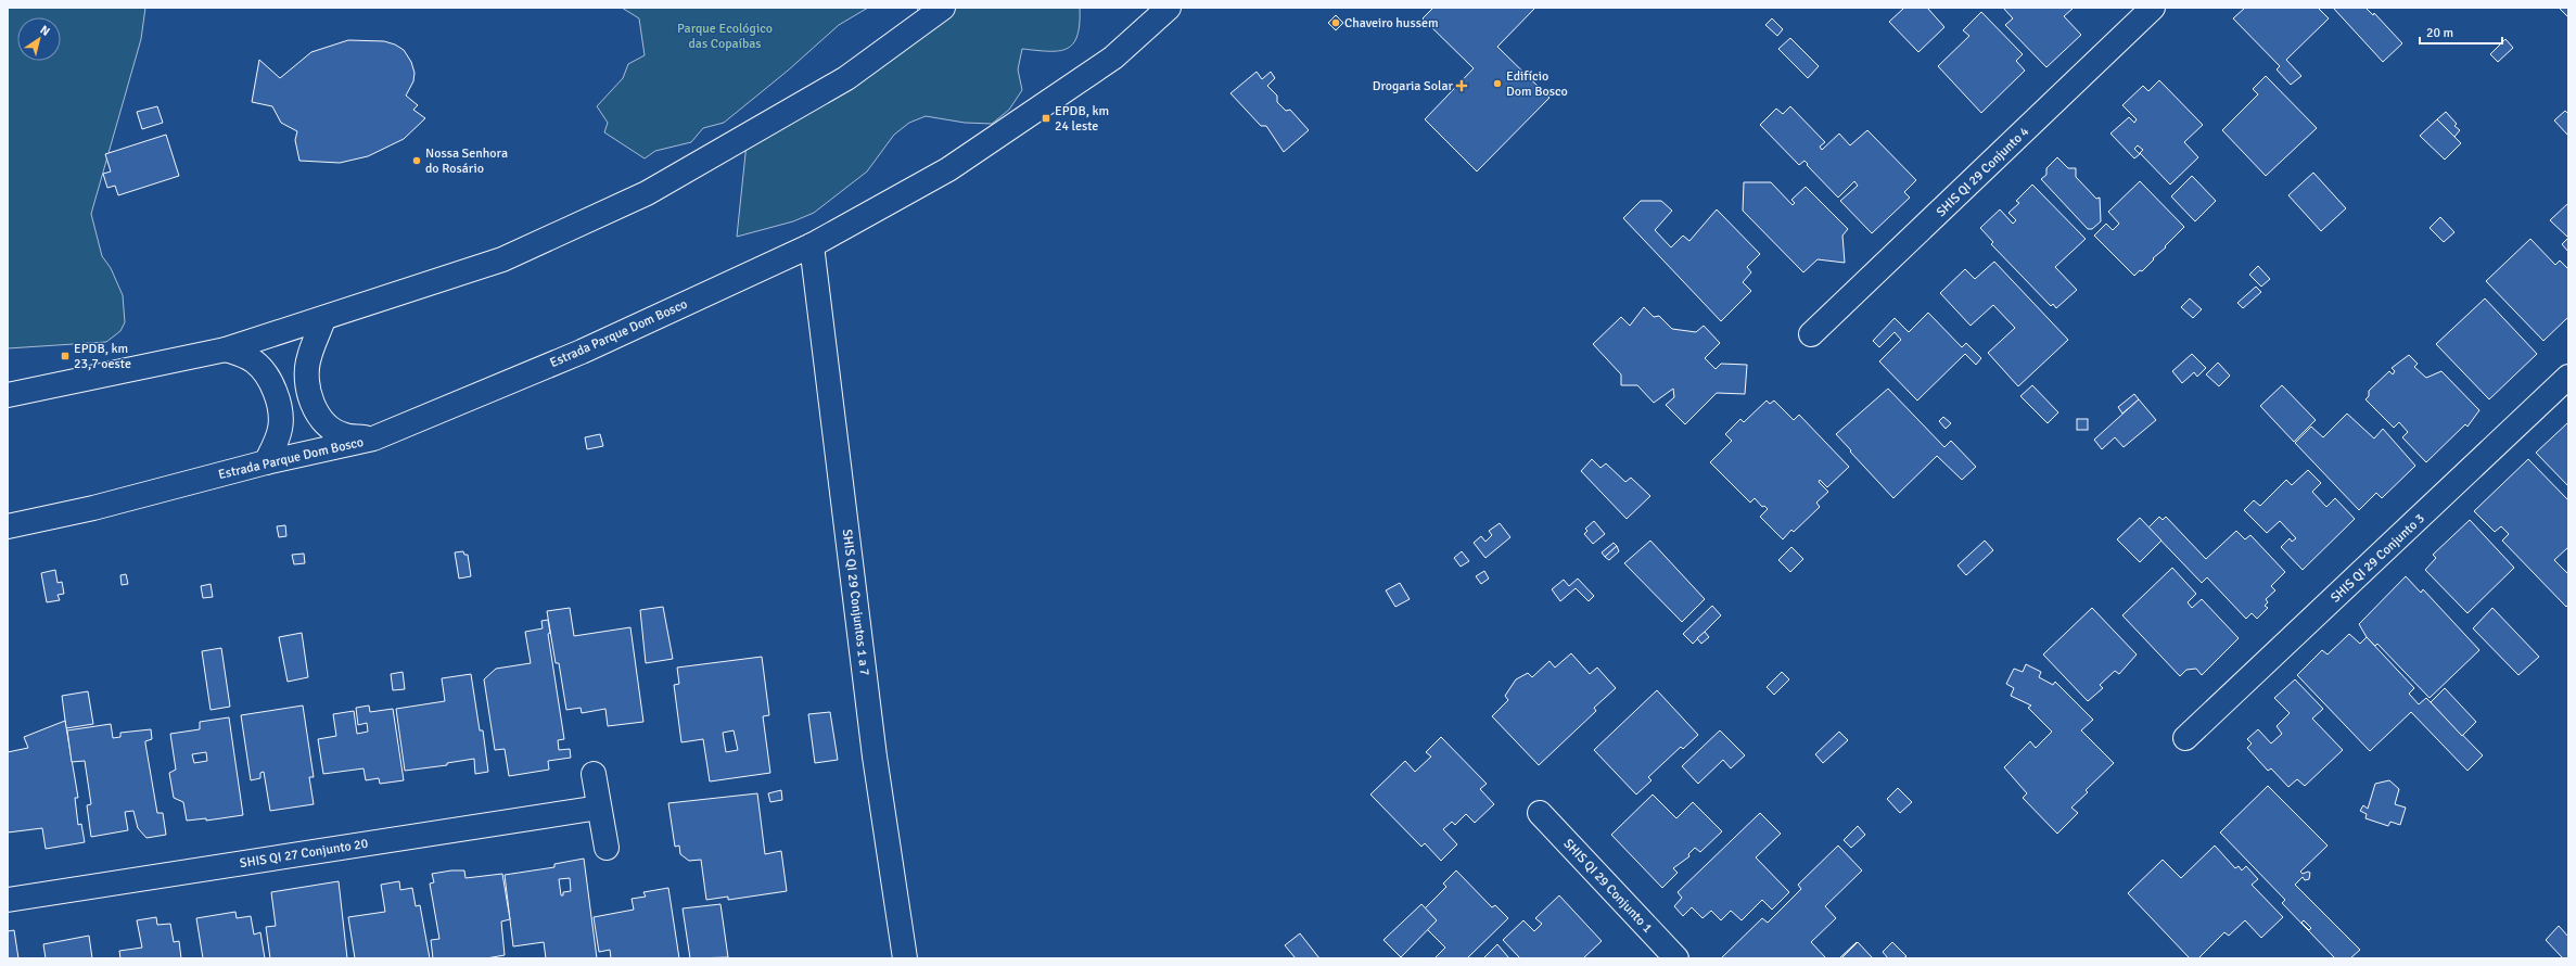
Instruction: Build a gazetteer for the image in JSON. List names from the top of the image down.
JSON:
{
  "streets": {
    "main road": [
      "SHIS QI 29 Conjunto 4",
      "Estrada Parque Dom Bosco",
      "SHIS QI 29 Conjunto 3",
      "SHIS QI 29 Conjuntos 1 a 7",
      "SHIS QI 27 Conjunto 20",
      "SHIS QI 29 Conjunto 1"
    ]
  },
  "crossings": [
    ["Estrada Parque Dom Bosco", "SHIS QI 29 Conjuntos 1 a 7"]
  ],
  "parks": ["Parque Ecológico das Copaíbas"],
  "places": {
    "other": ["Chaveiro hussem", "Edifício Dom Bosco", "Nossa Senhora do Rosário"],
    "health": ["Drogaria Solar"],
    "transit": ["EPDB, km 24 leste", "EPDB, km 23,7 oeste"]
  },
  "scale_bar": "20 m",
  "north": "top right"
}
